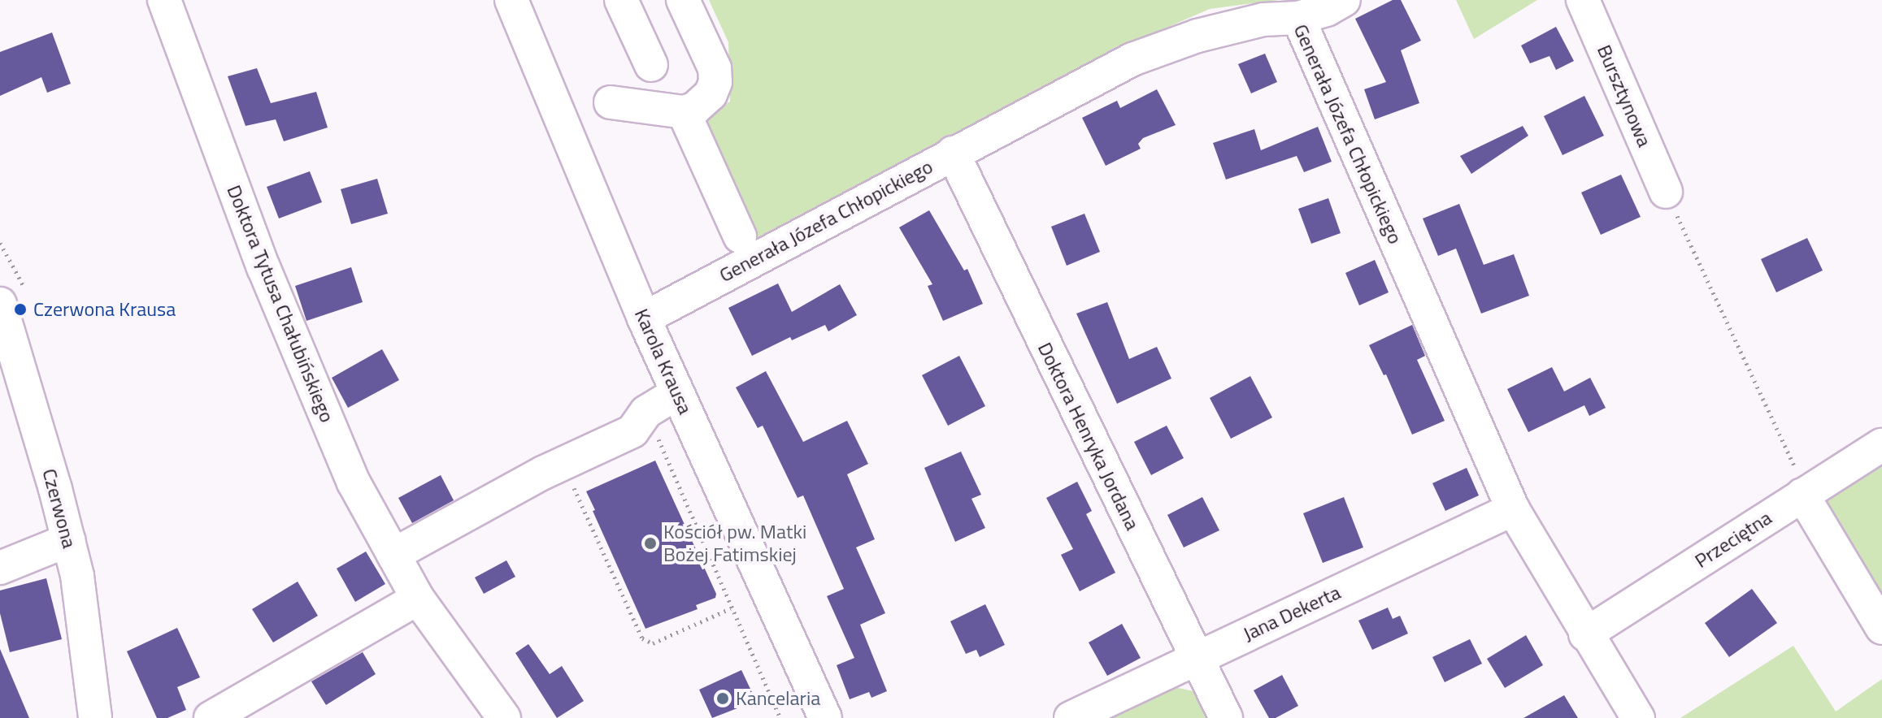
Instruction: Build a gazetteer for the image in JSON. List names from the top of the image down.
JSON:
{
  "streets": {
    "street": [
      "Bursztynowa",
      "Generała Józefa Chłopickiego",
      "Doktora Tytusa Chałubińskiego",
      "Karola Krausa",
      "Doktora Henryka Jordana",
      "Czerwona",
      "Przeciętna",
      "Jana Dekerta"
    ]
  },
  "crossings": [
    ["Generała Józefa Chłopickiego", "Karola Krausa"],
    ["Generała Józefa Chłopickiego", "Doktora Henryka Jordana"],
    ["Generała Józefa Chłopickiego", "Przeciętna"],
    ["Generała Józefa Chłopickiego", "Jana Dekerta"],
    ["Doktora Henryka Jordana", "Jana Dekerta"]
  ],
  "places": ["Czerwona Krausa", "Kościół pw. Matki Bożej Fatimskiej", "Kancelaria"]
}
